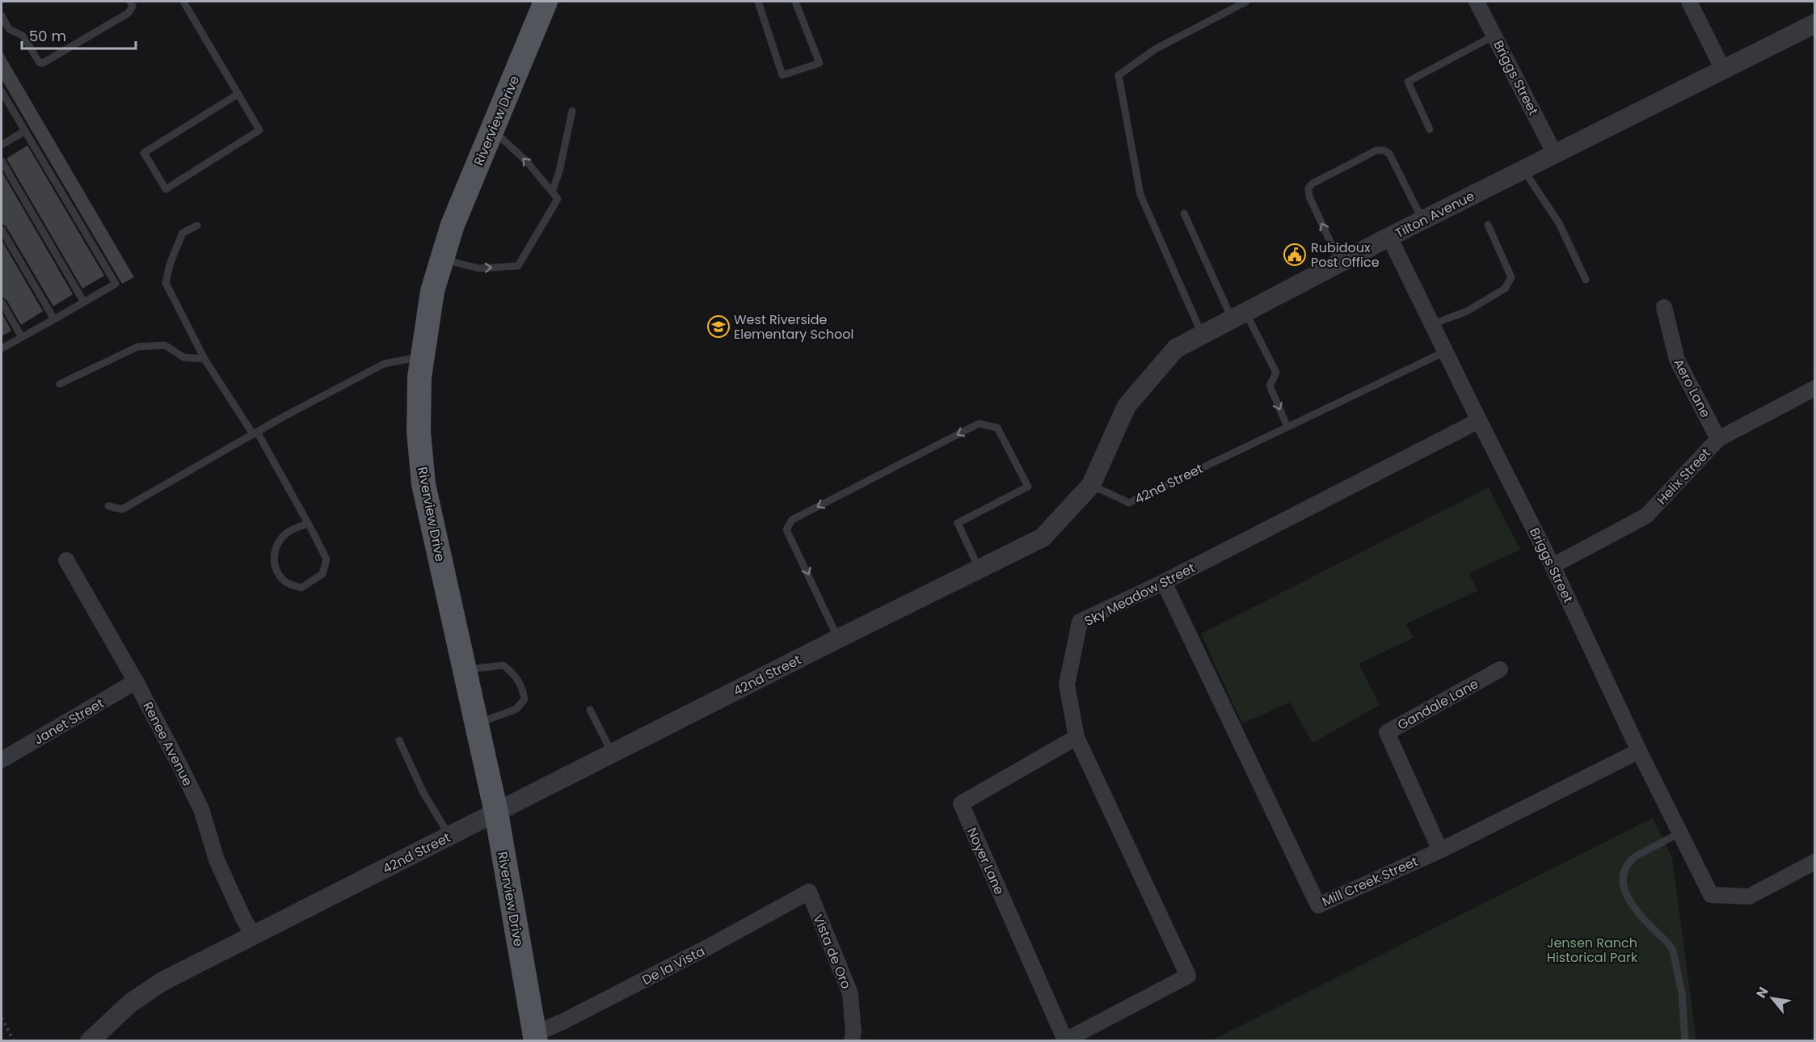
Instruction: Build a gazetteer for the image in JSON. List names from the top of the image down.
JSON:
{
  "streets": {
    "main road": ["Riverview Drive"],
    "street": [
      "Briggs Street",
      "Tilton Avenue",
      "Aero Lane",
      "Helix Street",
      "42nd Street",
      "Sky Meadow Street",
      "Gandale Lane",
      "Janet Street",
      "Renee Avenue",
      "Noyer Lane",
      "Mill Creek Street",
      "Vista de Oro",
      "De la Vista"
    ]
  },
  "crossings": [
    ["Briggs Street", "Tilton Avenue"],
    ["Briggs Street", "Helix Street"],
    ["Briggs Street", "42nd Street"],
    ["Briggs Street", "Sky Meadow Street"],
    ["Briggs Street", "Mill Creek Street"],
    ["Riverview Drive", "42nd Street"],
    ["Riverview Drive", "De la Vista"],
    ["Tilton Avenue", "42nd Street"],
    ["Aero Lane", "Helix Street"],
    ["42nd Street", "Renee Avenue"],
    ["Sky Meadow Street", "Noyer Lane"],
    ["Sky Meadow Street", "Mill Creek Street"],
    ["Gandale Lane", "Mill Creek Street"],
    ["Janet Street", "Renee Avenue"],
    ["Vista de Oro", "De la Vista"]
  ],
  "parks": ["Jensen Ranch Historical Park"],
  "places": {
    "public building": ["Rubidoux Post Office"],
    "school or university": ["West Riverside Elementary School"]
  },
  "scale_bar": "50 m",
  "north": "top left"
}
